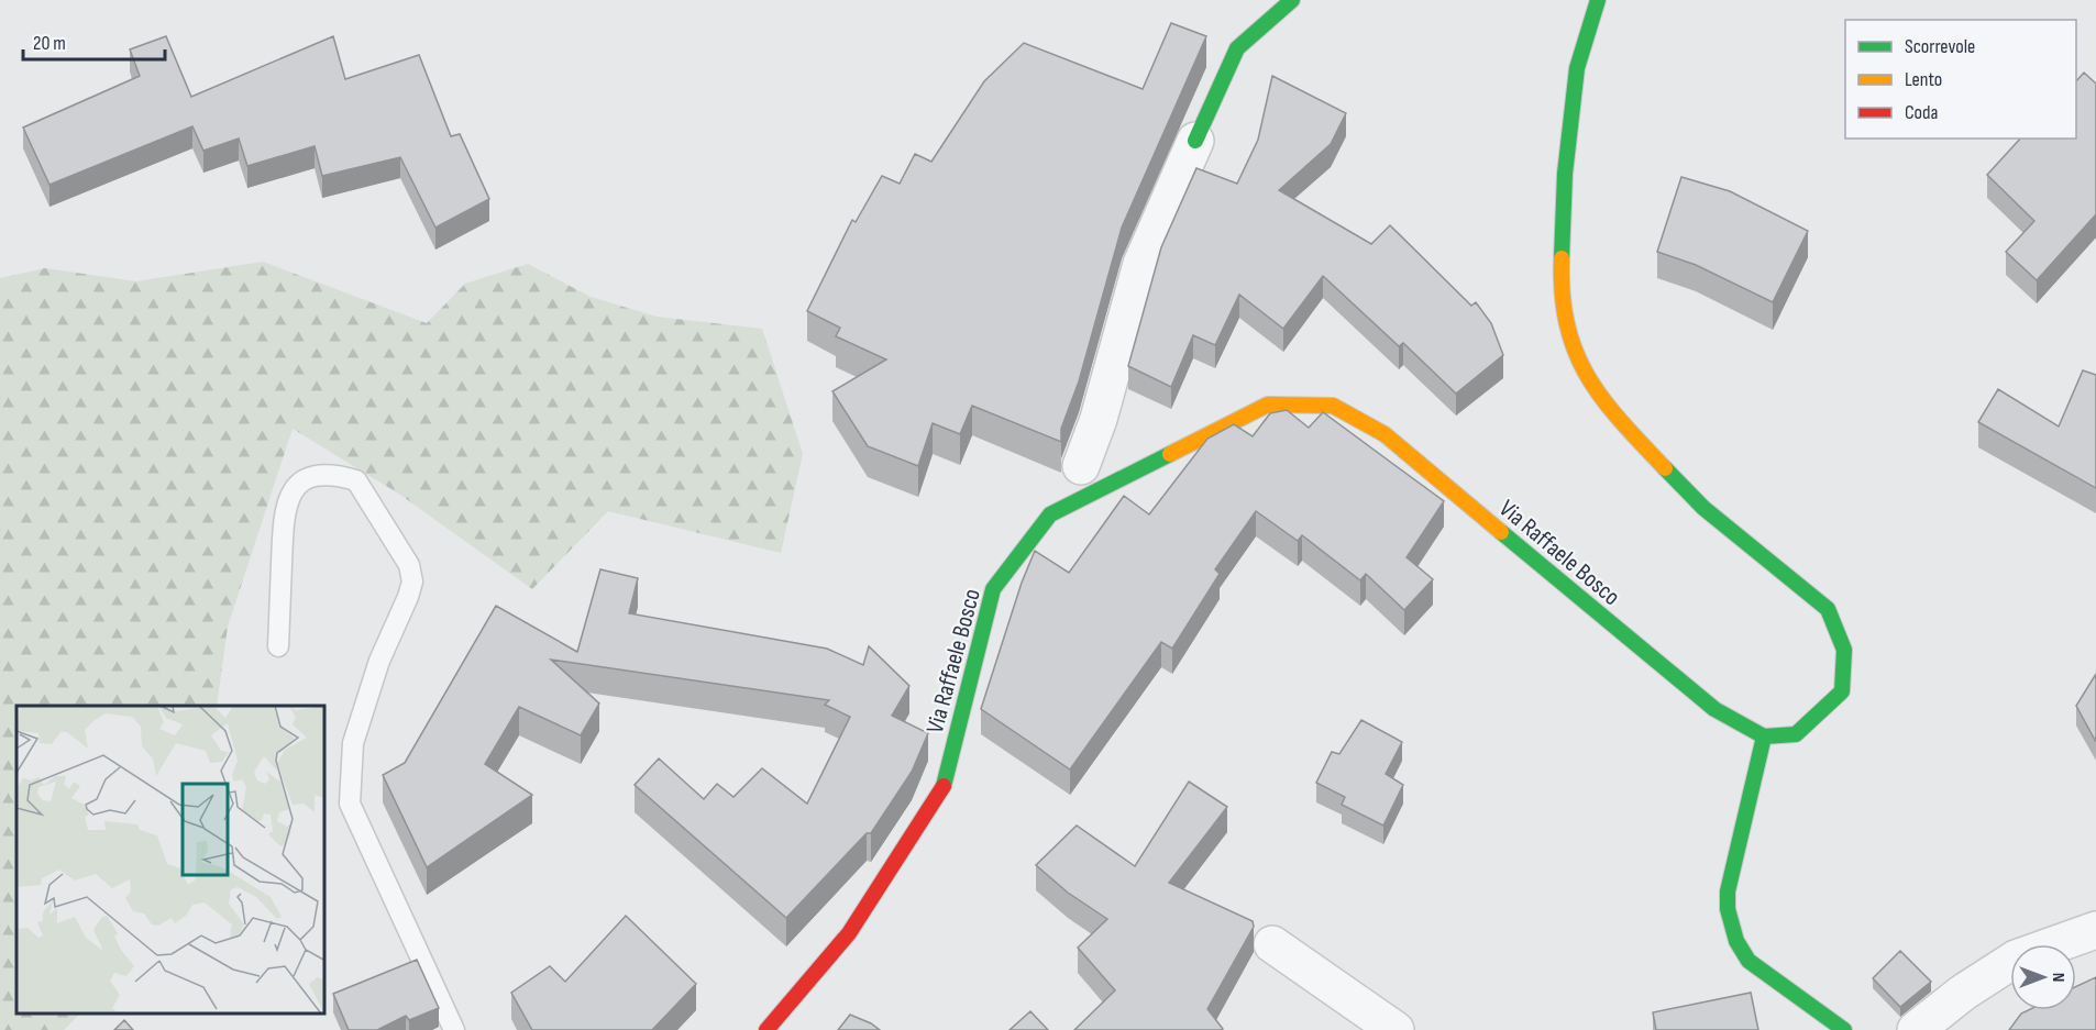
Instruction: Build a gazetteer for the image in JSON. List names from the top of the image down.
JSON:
{
  "streets": {
    "street": ["Via Raffaele Bosco"]
  },
  "legend": ["Scorrevole", "Lento", "Coda"],
  "scale_bar": "20 m",
  "north": "right"
}
